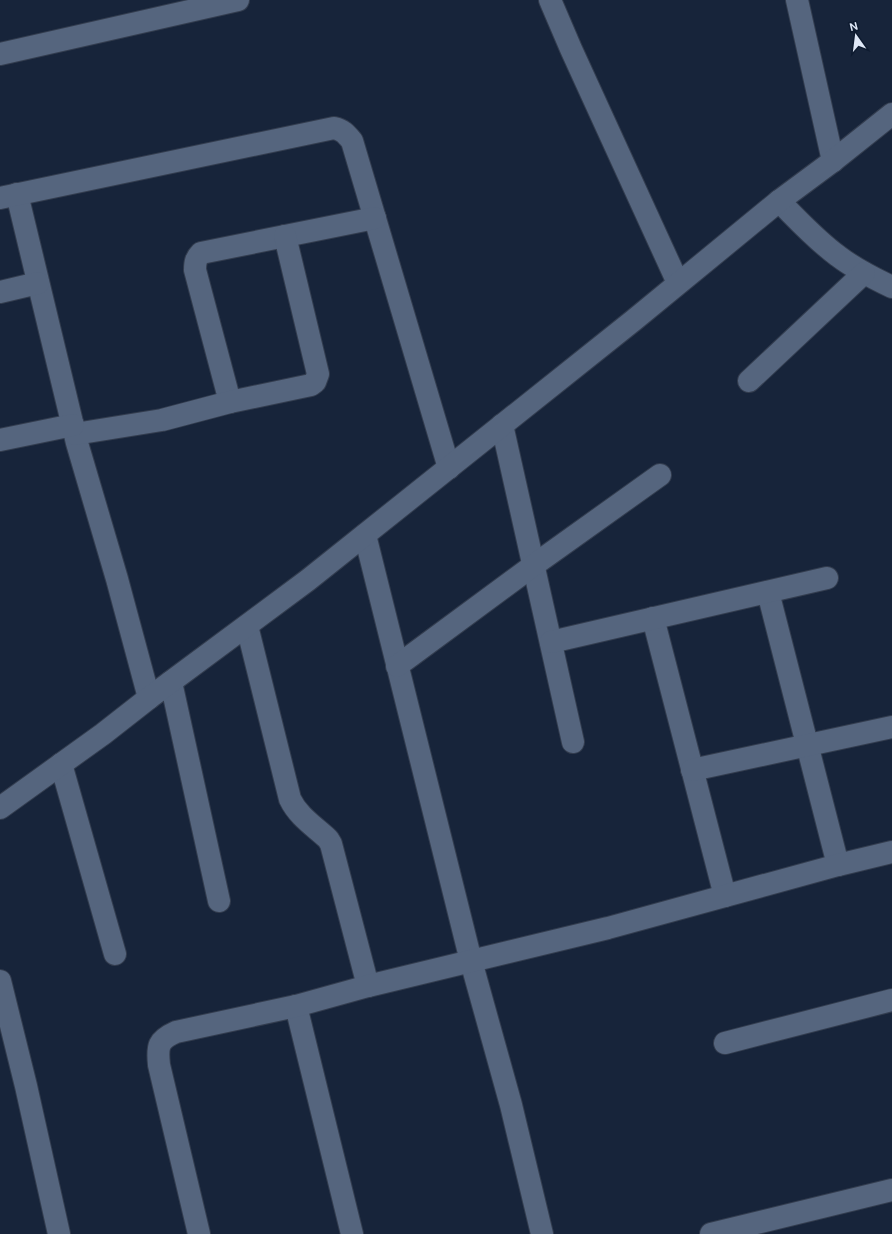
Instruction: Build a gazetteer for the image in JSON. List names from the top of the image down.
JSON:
{
  "north": "top"
}
